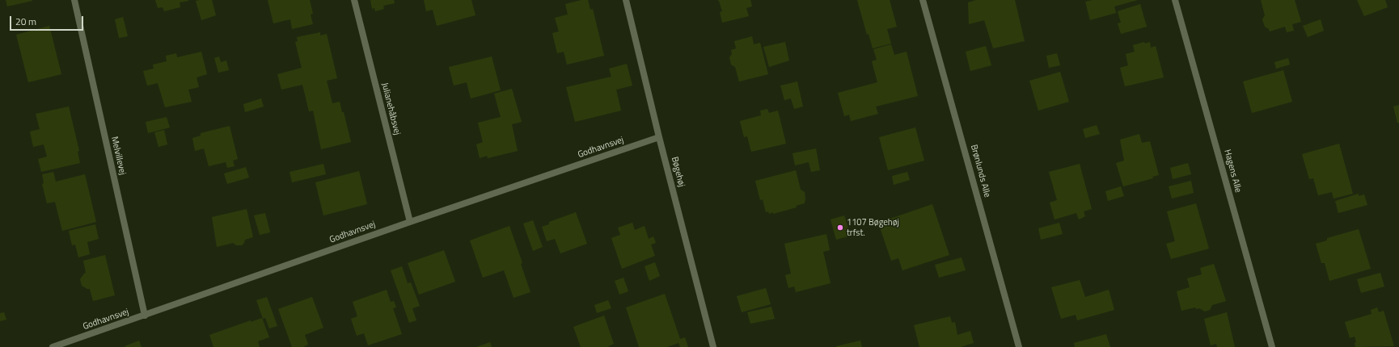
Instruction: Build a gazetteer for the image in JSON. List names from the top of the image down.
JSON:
{
  "streets": {
    "street": [
      "Julianehåbsvej",
      "Godhavnsvej",
      "Melvillevej",
      "Brønlunds Alle",
      "Hagens Alle",
      "Bøgehøj"
    ]
  },
  "crossings": [
    ["Julianehåbsvej", "Godhavnsvej"],
    ["Godhavnsvej", "Melvillevej"],
    ["Godhavnsvej", "Bøgehøj"]
  ],
  "places": ["1107 Bøgehøj trfst."],
  "scale_bar": "20 m"
}
